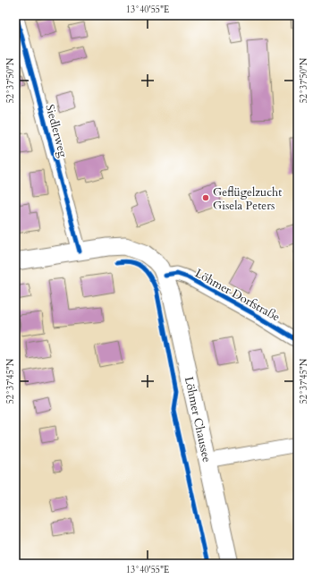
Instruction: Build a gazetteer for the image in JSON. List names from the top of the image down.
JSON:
{
  "streets": {
    "main road": ["Löhmer Chaussee"],
    "street": ["Siedlerweg", "Löhmer Dorfstraße"]
  },
  "crossings": [
    ["Löhmer Dorfstraße", "Löhmer Chaussee"]
  ],
  "places": ["Geflügelzucht Gisela Peters"],
  "coordinates": ["13°40'55\"E", "52°37'50\"N", "52°37'45\"N"]
}
